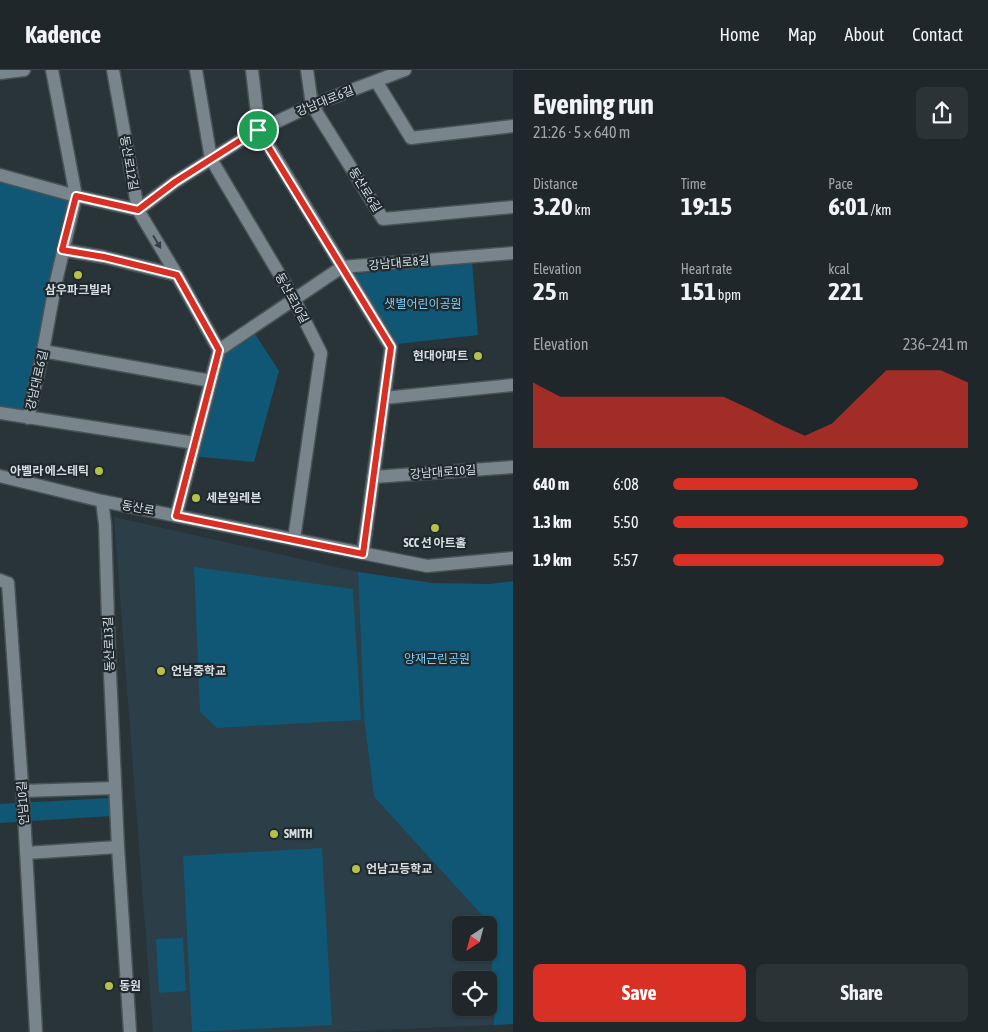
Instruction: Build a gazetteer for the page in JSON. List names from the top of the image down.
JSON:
{
  "streets": {
    "street": [
      "강남대로6길",
      "동산로12길",
      "동산로6길",
      "강남대로8길",
      "동산로10길",
      "강남대로10길",
      "동산로",
      "동산로13길",
      "언남10길"
    ]
  },
  "crossings": [
    ["강남대로6길", "동산로12길"],
    ["강남대로6길", "동산로6길"],
    ["강남대로6길", "동산로10길"],
    ["동산로12길", "강남대로8길"],
    ["강남대로8길", "동산로10길"],
    ["동산로10길", "동산로"],
    ["동산로", "동산로13길"]
  ],
  "parks": ["샛별어린이공원", "양재근린공원"],
  "places": [
    "삼우파크빌라",
    "현대아파트",
    "아벨라 에스테틱",
    "세븐일레븐",
    "SCC 선 아트홀",
    "언남중학교",
    "SMITH",
    "언남고등학교",
    "동원"
  ],
  "north": "bottom left",
  "page": {
    "header": "Kadence",
    "nav": [
      "Home",
      "Map",
      "About",
      "Contact"
    ],
    "heading": ["Evening run", "21:26 · 5 × 640 m"],
    "stats": [
      ["Distance", "3.20 km"],
      ["Time", "19:15"],
      ["Pace", "6:01 /km"],
      ["Elevation", "25 m"],
      ["Heart rate", "151 bpm"],
      ["kcal", "221"]
    ],
    "chart": ["Elevation", "236–241 m"],
    "list": [
      {
        "name": "640 m",
        "note": "6:08"
      },
      {
        "name": "1.3 km",
        "note": "5:50"
      },
      {
        "name": "1.9 km",
        "note": "5:57"
      }
    ],
    "buttons": ["Save", "Share"]
  }
}
